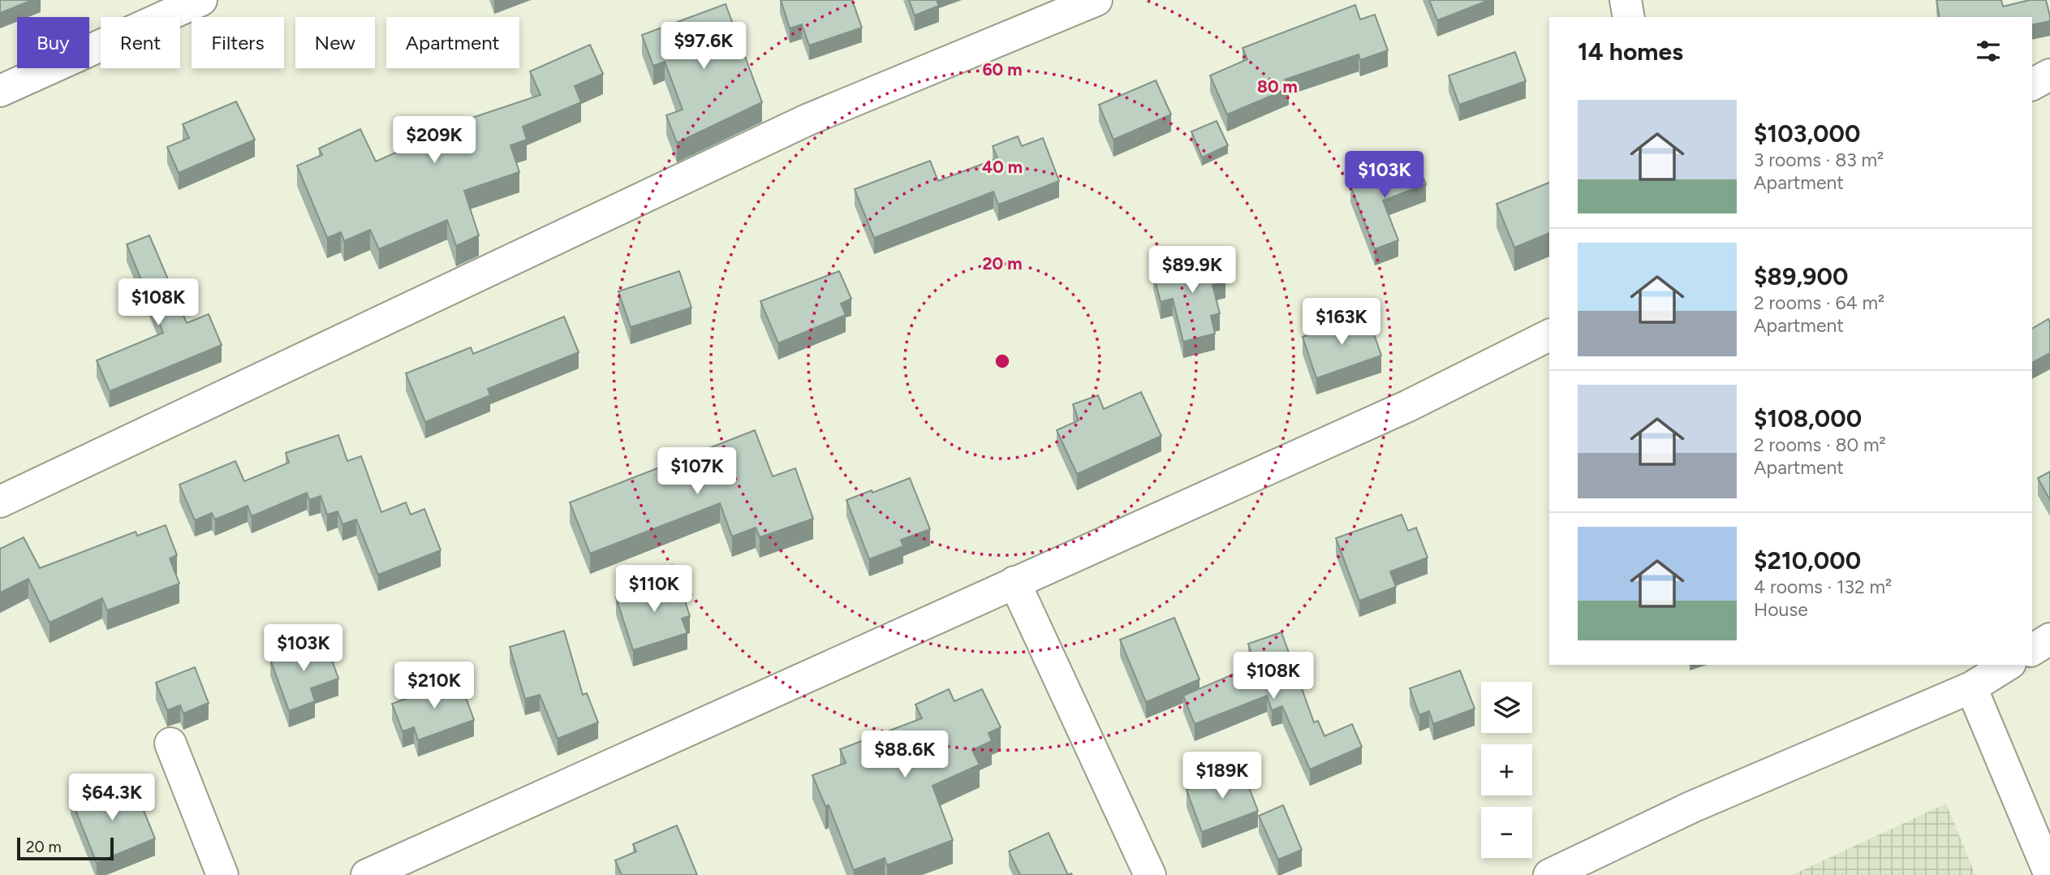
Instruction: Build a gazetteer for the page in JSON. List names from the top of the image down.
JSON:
{
  "scale_bar": "20 m",
  "page": {
    "chip": [
      "Buy",
      "Rent",
      "Filters",
      "New",
      "Apartment"
    ],
    "heading": "14 homes",
    "price": [
      "$97.6K",
      "$209K",
      "$103K",
      "$89.9K",
      "$108K",
      "$163K",
      "$107K",
      "$110K",
      "$103K",
      "$108K",
      "$210K",
      "$88.6K",
      "$189K",
      "$64.3K"
    ],
    "list": [
      {
        "name": "$103,000",
        "note": "3 rooms · 83 m² · Apartment"
      },
      {
        "name": "$89,900",
        "note": "2 rooms · 64 m² · Apartment"
      },
      {
        "name": "$108,000",
        "note": "2 rooms · 80 m² · Apartment"
      },
      {
        "name": "$210,000",
        "note": "4 rooms · 132 m² · House"
      }
    ],
    "map_buttons": ["+", "−"],
    "scale": "20 m"
  },
  "rings": [
    "60 m",
    "80 m",
    "40 m",
    "20 m"
  ]
}
